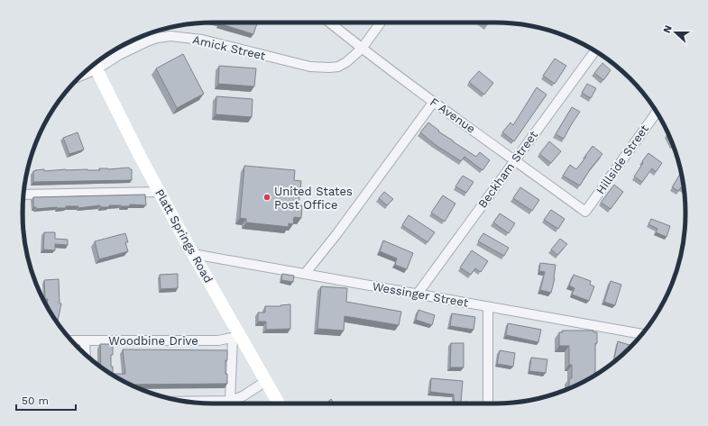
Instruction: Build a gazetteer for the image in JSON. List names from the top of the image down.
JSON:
{
  "streets": {
    "main road": ["Platt Springs Road"],
    "street": [
      "Amick Street",
      "F Avenue",
      "Hillside Street",
      "Beckham Street",
      "Wessinger Street",
      "Woodbine Drive"
    ]
  },
  "crossings": [
    ["Amick Street", "F Avenue"],
    ["F Avenue", "Hillside Street"],
    ["F Avenue", "Beckham Street"],
    ["Beckham Street", "Wessinger Street"],
    ["Platt Springs Road", "Wessinger Street"],
    ["Platt Springs Road", "Woodbine Drive"]
  ],
  "places": ["United States Post Office"],
  "scale_bar": "50 m",
  "north": "left"
}
